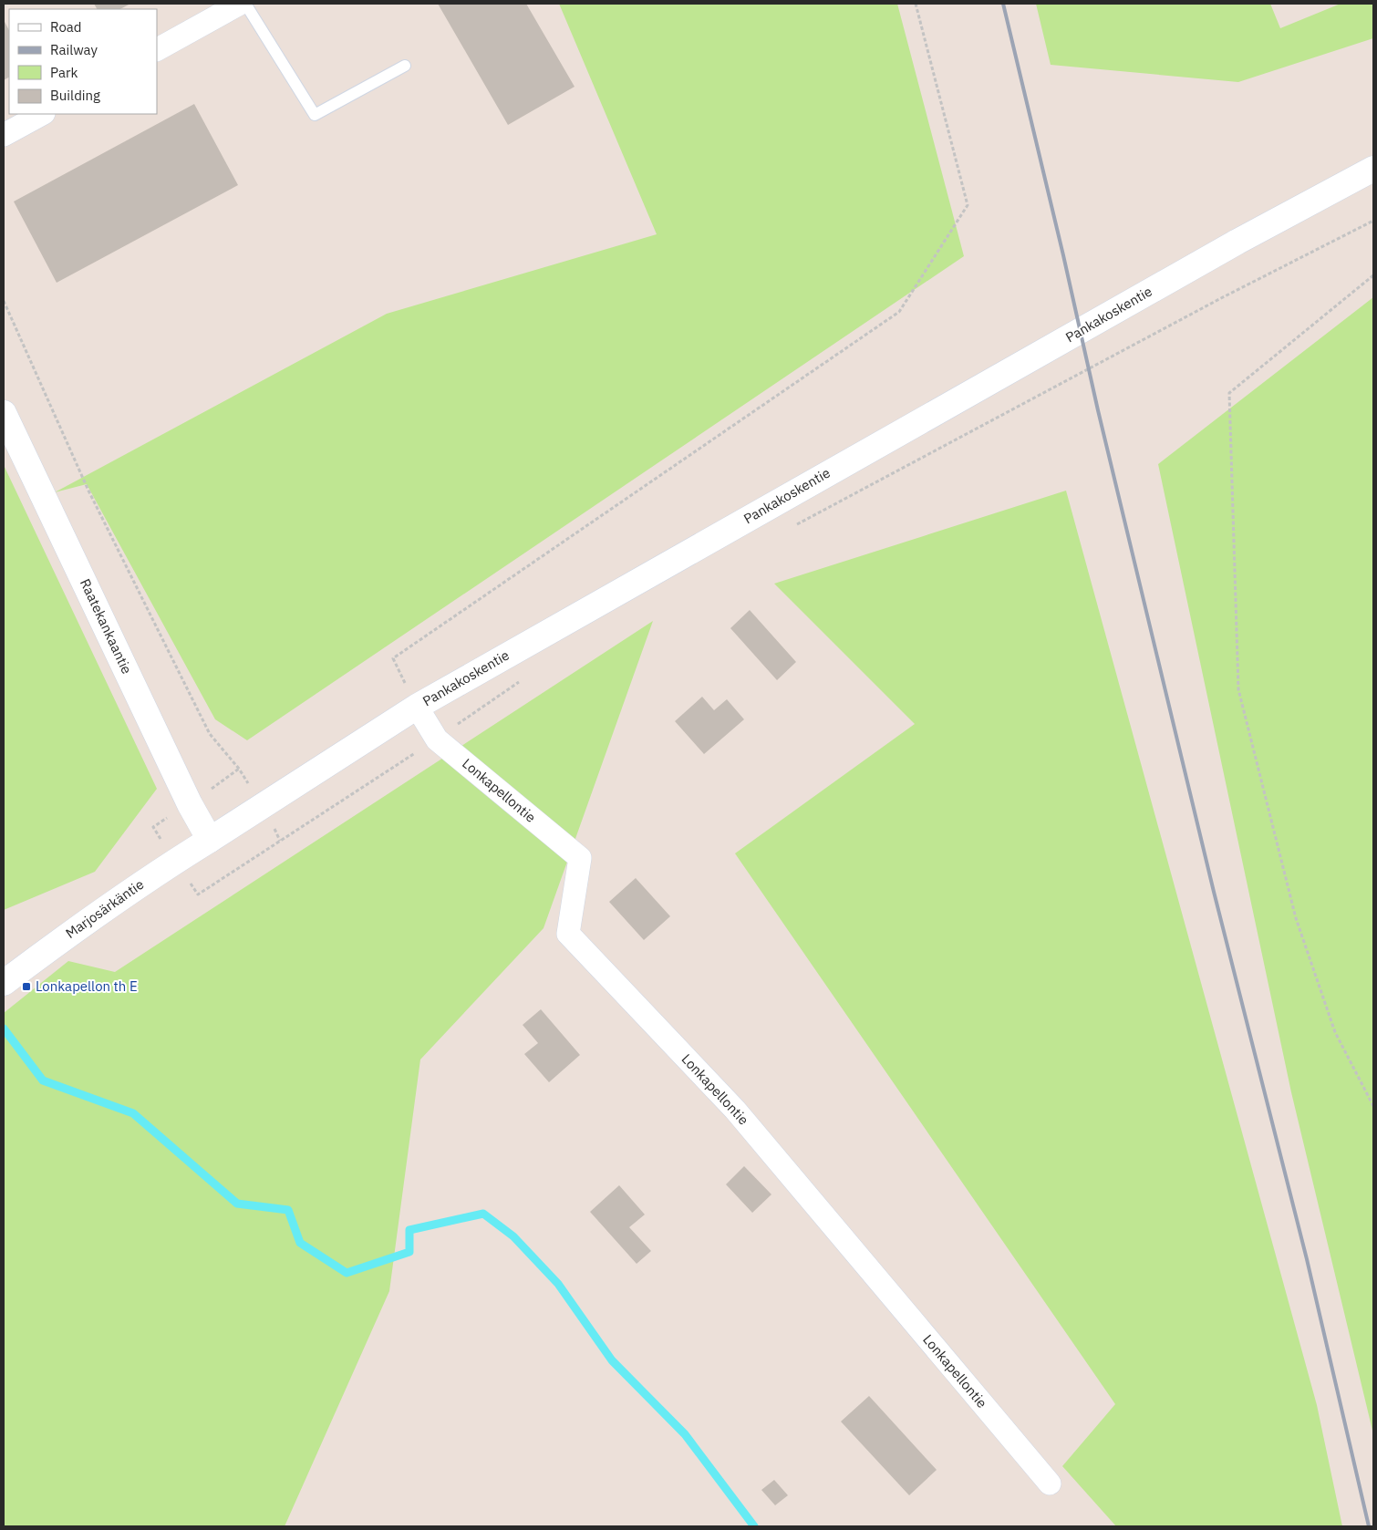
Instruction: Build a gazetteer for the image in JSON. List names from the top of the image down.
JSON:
{
  "streets": {
    "main road": ["Pankakoskentie", "Raatekankaantie", "Marjosärkäntie"],
    "street": ["Lonkapellontie"]
  },
  "crossings": [
    ["Pankakoskentie", "Raatekankaantie"],
    ["Pankakoskentie", "Lonkapellontie"],
    ["Pankakoskentie", "Marjosärkäntie"],
    ["Raatekankaantie", "Marjosärkäntie"]
  ],
  "places": {
    "transit": ["Lonkapellon th E"]
  },
  "legend": [
    "Road",
    "Railway",
    "Park",
    "Building"
  ]
}
